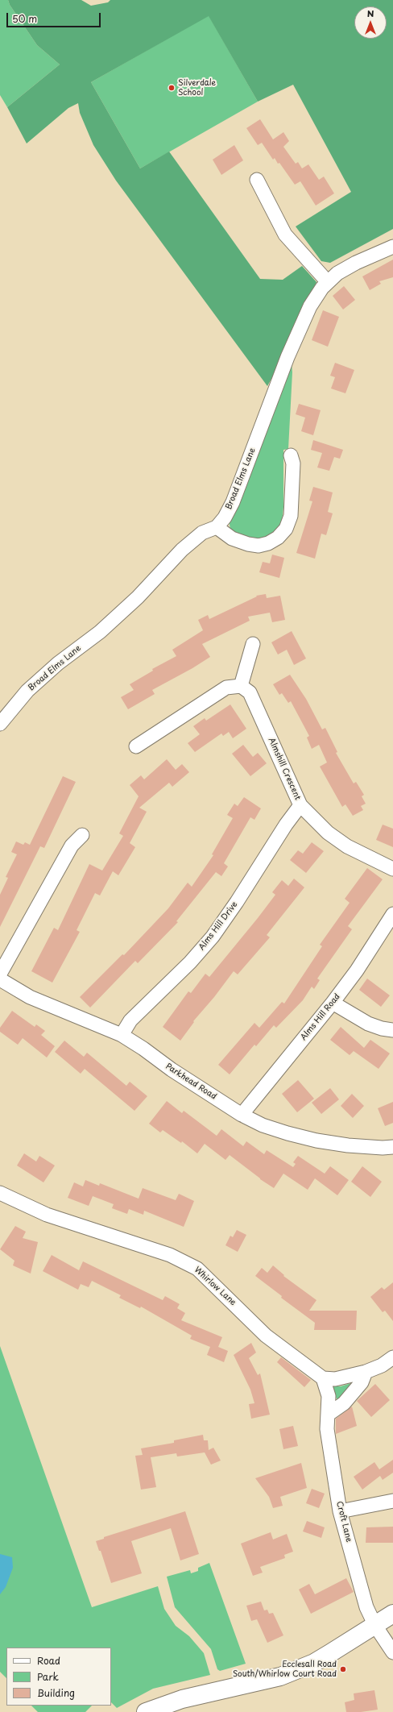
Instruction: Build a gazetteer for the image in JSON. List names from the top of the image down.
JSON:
{
  "streets": {
    "street": [
      "Broad Elms Lane",
      "Almshill Crescent",
      "Alms Hill Drive",
      "Alms Hill Road",
      "Parkhead Road",
      "Whirlow Lane",
      "Croft Lane"
    ]
  },
  "crossings": [
    ["Almshill Crescent", "Alms Hill Drive"],
    ["Alms Hill Drive", "Parkhead Road"],
    ["Alms Hill Road", "Parkhead Road"],
    ["Whirlow Lane", "Croft Lane"]
  ],
  "places": ["Silverdale School", "Ecclesall Road South/Whirlow Court Road"],
  "legend": ["Road", "Park", "Building"],
  "scale_bar": "50 m",
  "north": "top"
}
